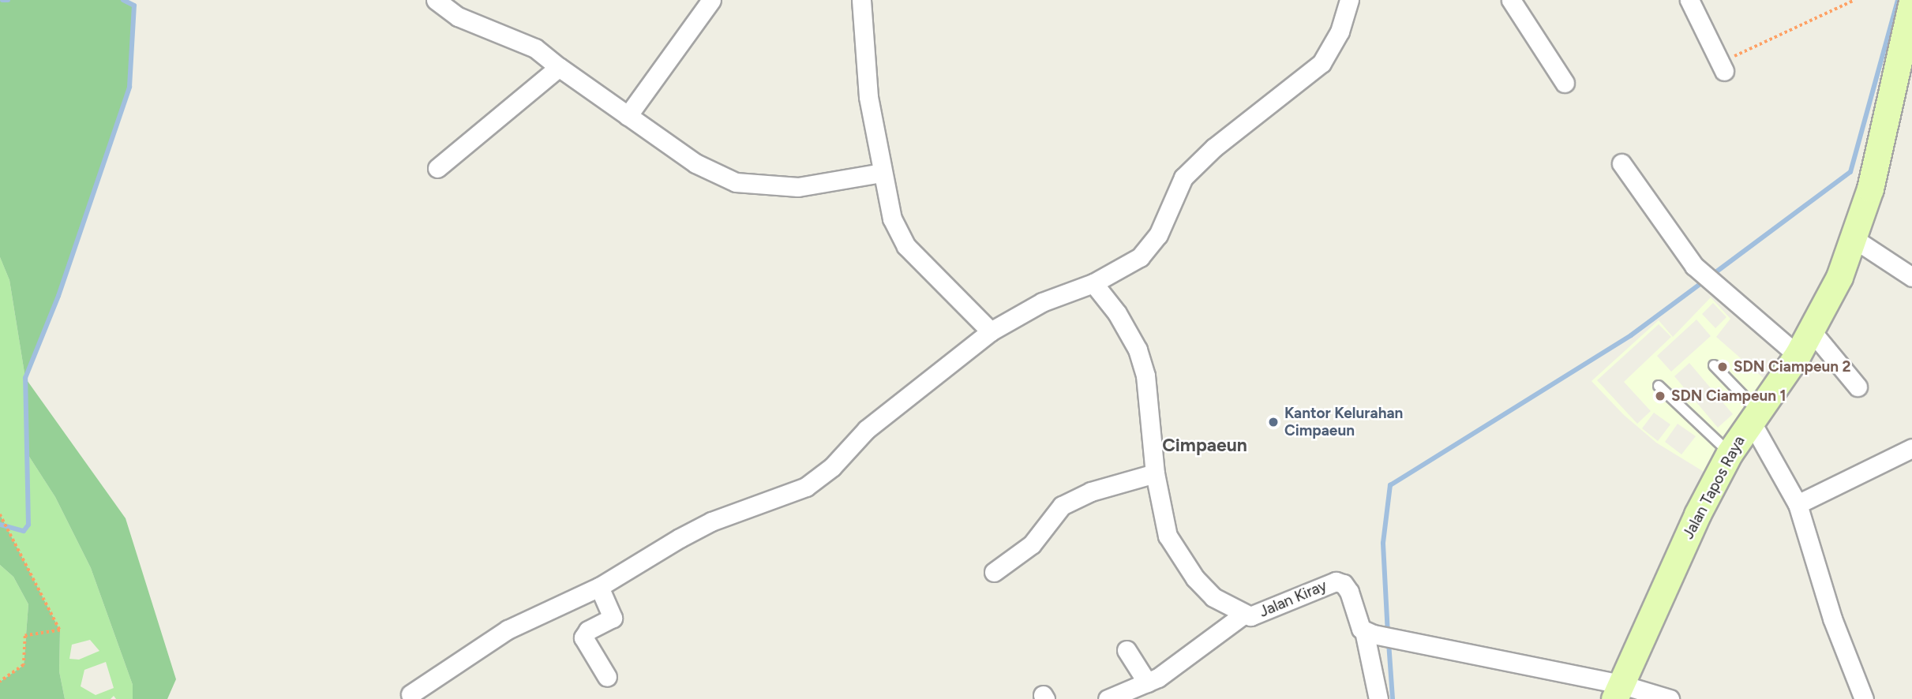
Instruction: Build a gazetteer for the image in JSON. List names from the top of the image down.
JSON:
{
  "streets": {
    "main road": ["Jalan Tapos Raya"],
    "street": ["Jalan Kiray"]
  },
  "districts": ["Cimpaeun"],
  "places": ["SDN Ciampeun 2", "SDN Ciampeun 1", "Kantor Kelurahan Cimpaeun"]
}
